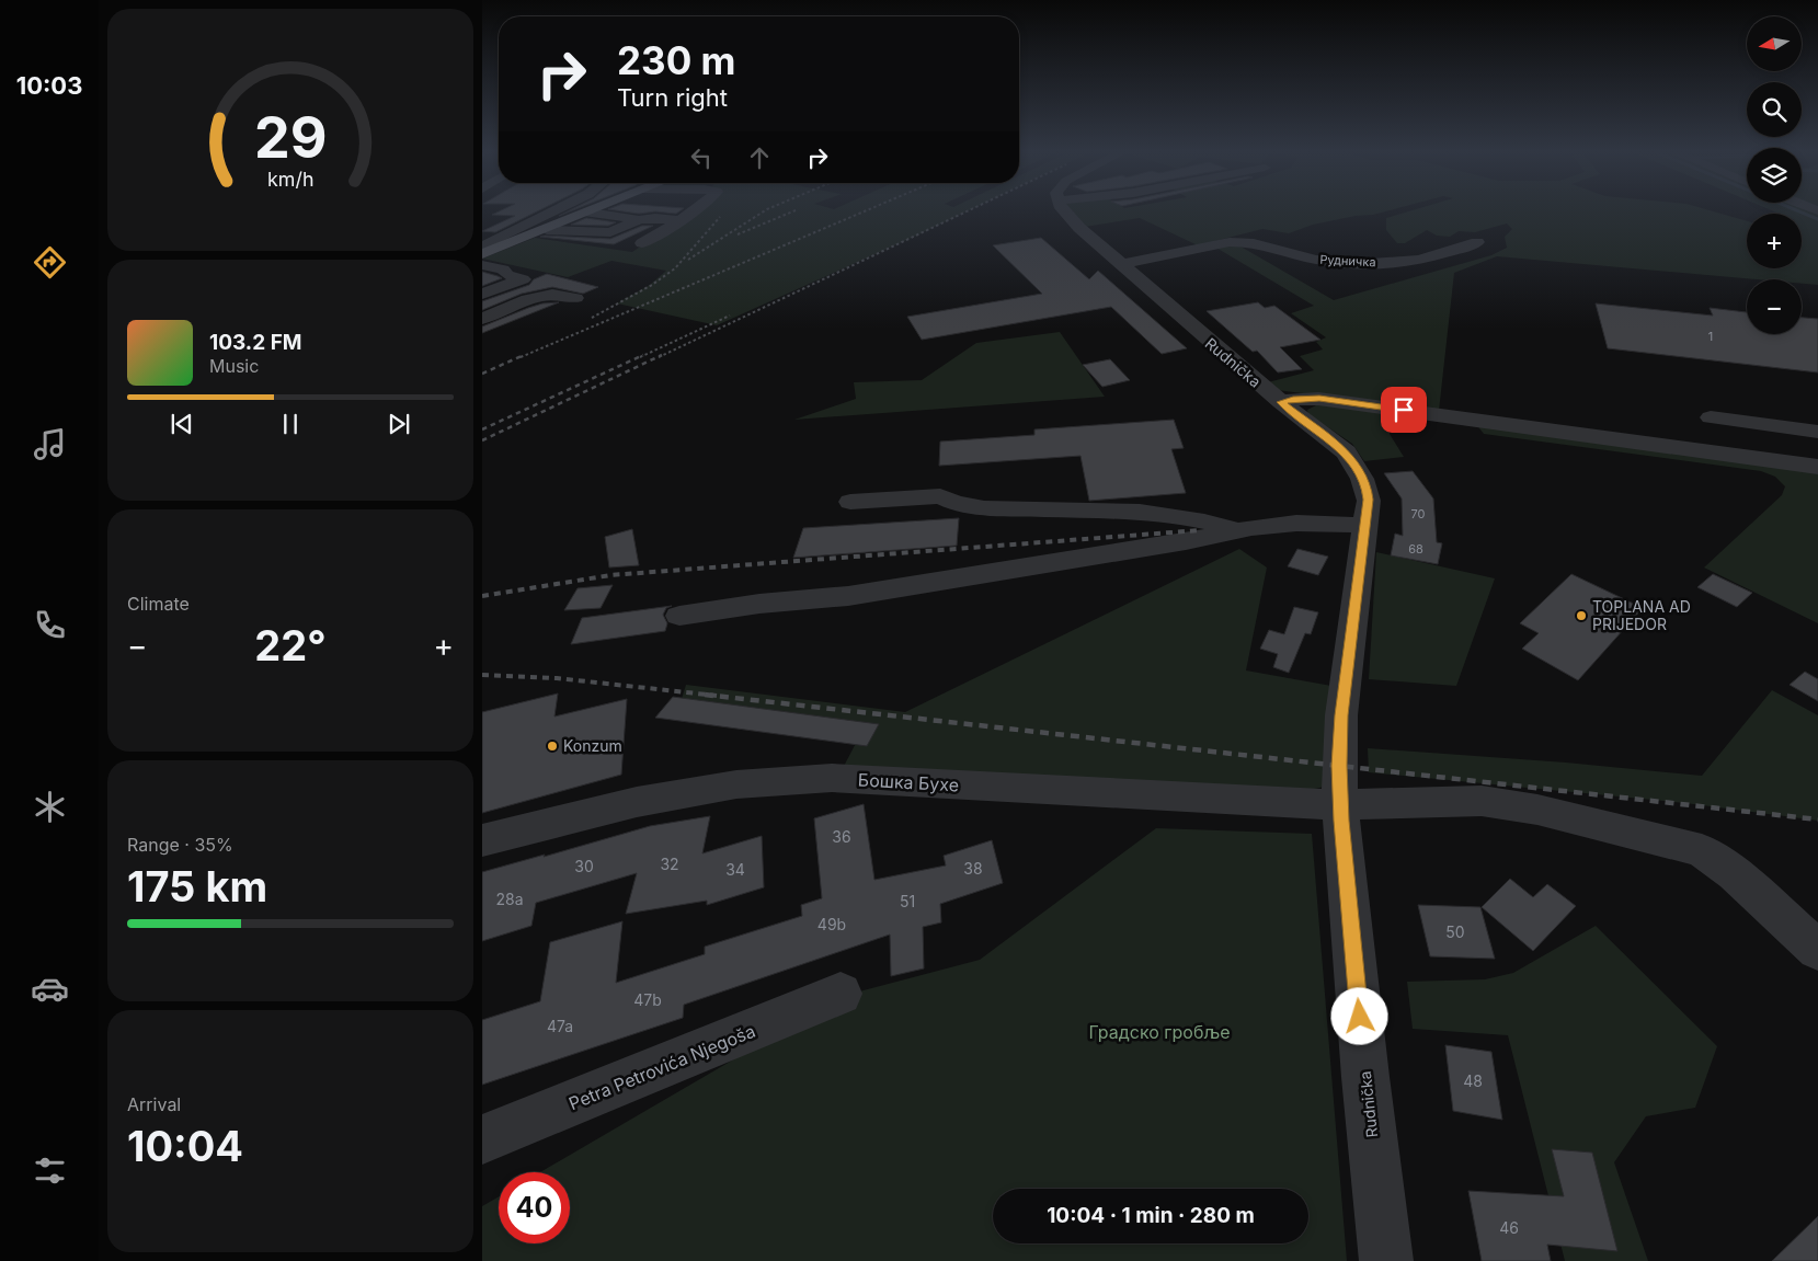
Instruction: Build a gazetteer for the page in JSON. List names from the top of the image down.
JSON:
{
  "streets": {
    "street": [
      "Рудничка",
      "Rudnička",
      "Бошка Бухе",
      "Petra Petrovića Njegoša"
    ]
  },
  "crossings": [
    ["Рудничка", "Rudnička"],
    ["Rudnička", "Бошка Бухе"]
  ],
  "parks": ["Градско гробље"],
  "places": ["TOPLANA AD PRIJEDOR", "Konzum"],
  "house_numbers": [
    "1",
    "70",
    "68",
    "36",
    "32",
    "30",
    "38",
    "34",
    "28а",
    "51",
    "49b",
    "50",
    "47b",
    "47a",
    "48",
    "46"
  ],
  "north": "left",
  "page": {
    "tabs": "10:03",
    "map_buttons": ["+", "−"],
    "turn": ["230 m", "Turn right"],
    "song": ["103.2 FM", "Music"],
    "tile": [
      "Climate",
      ["Range · 35%", "175 km"],
      ["Arrival", "10:04"]
    ],
    "heat": ["−", "22°", "+"],
    "limit": "40",
    "trip": "10:04 · 1 min · 280 m",
    "gauge": ["29", "km/h"]
  }
}
